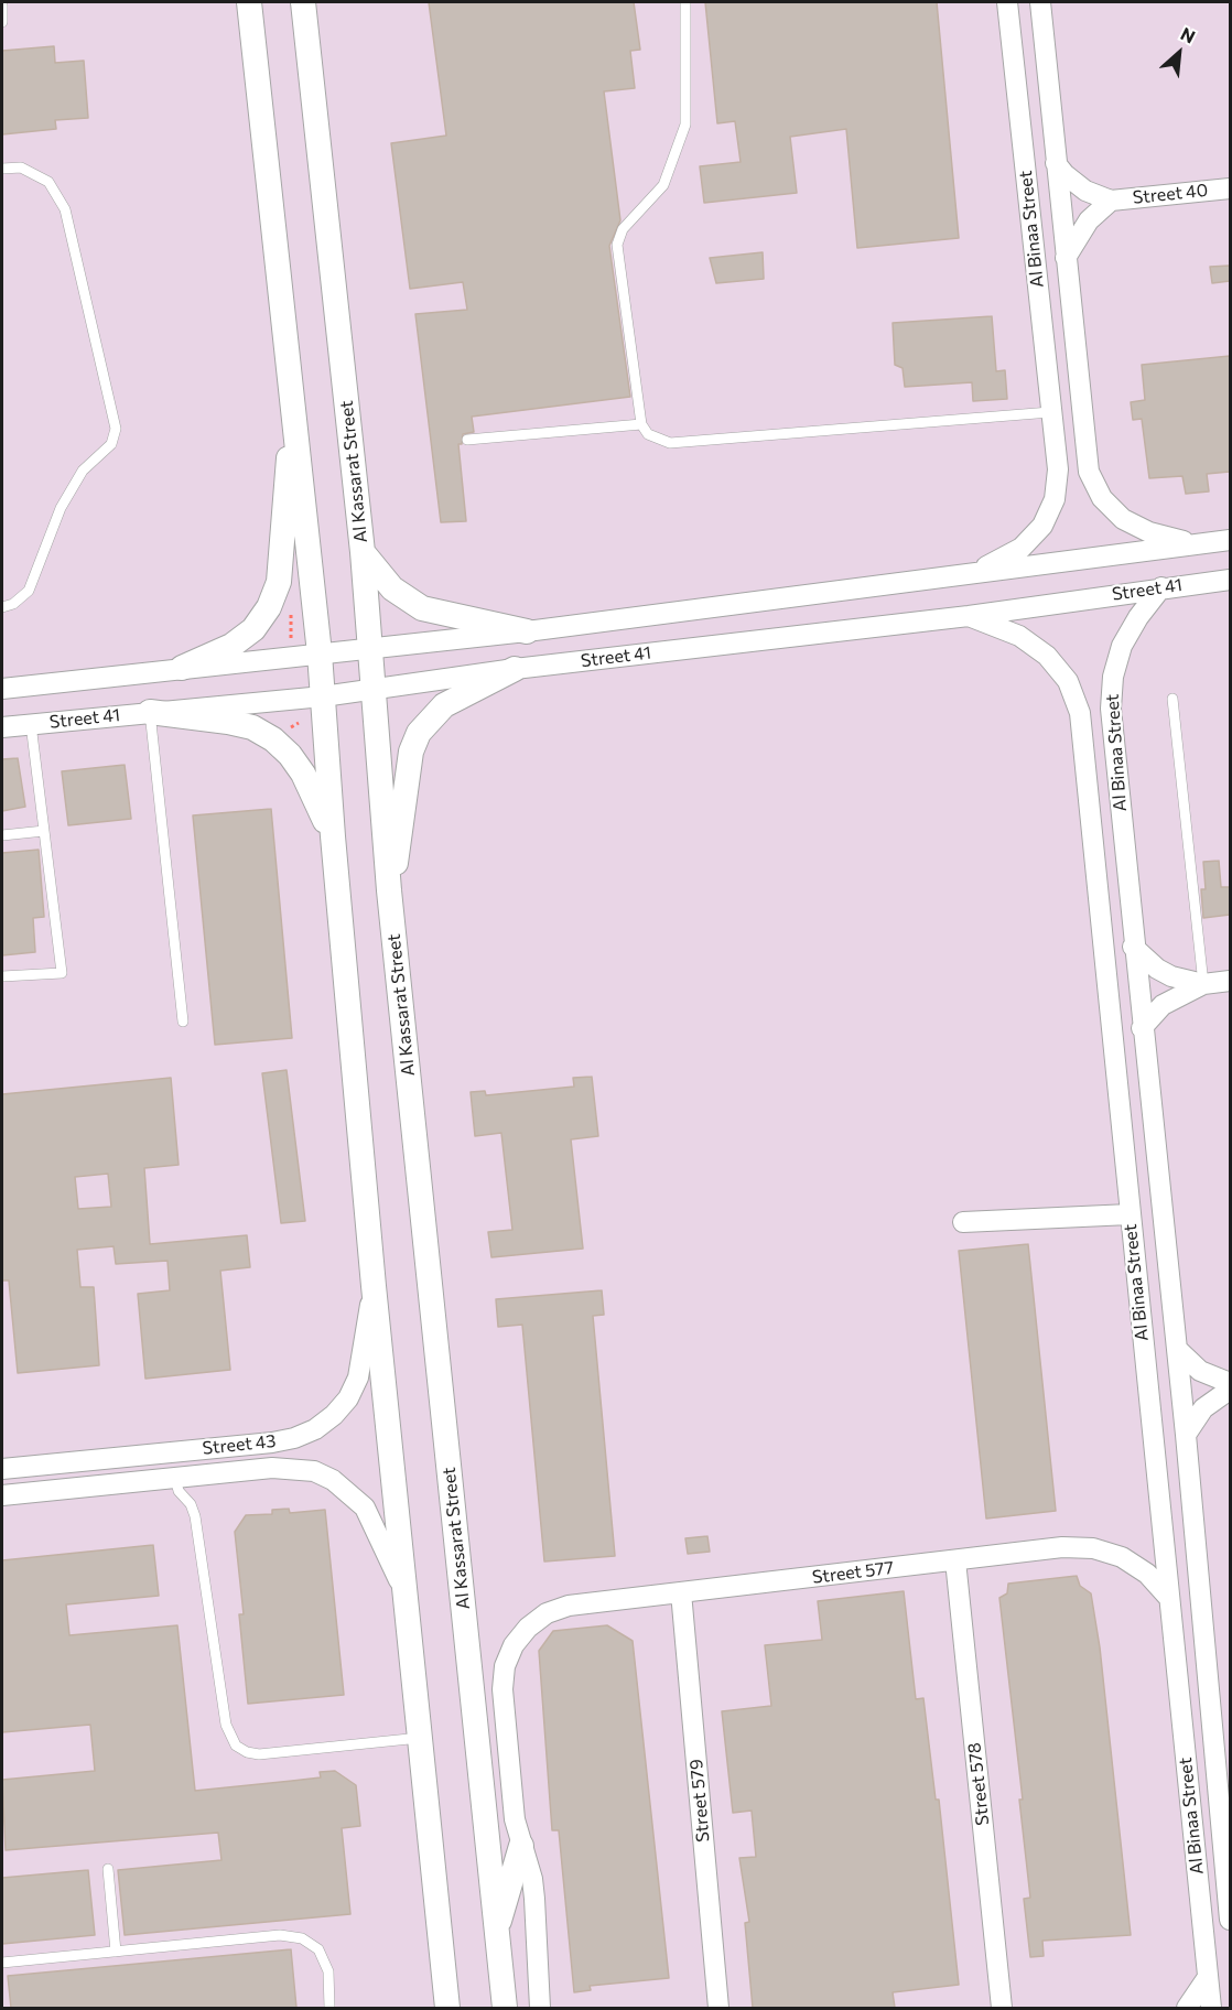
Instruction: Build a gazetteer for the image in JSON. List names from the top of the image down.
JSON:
{
  "streets": {
    "street": [
      "Street 40",
      "Al Binaa Street",
      "Al Kassarat Street",
      "Street 41",
      "Street 43",
      "Street 577",
      "Street 578",
      "Street 579"
    ]
  },
  "crossings": [
    ["Street 40", "Al Binaa Street"],
    ["Al Binaa Street", "Street 41"],
    ["Al Binaa Street", "Street 577"],
    ["Al Kassarat Street", "Street 41"],
    ["Street 577", "Street 578"],
    ["Street 577", "Street 579"]
  ],
  "north": "top right"
}
